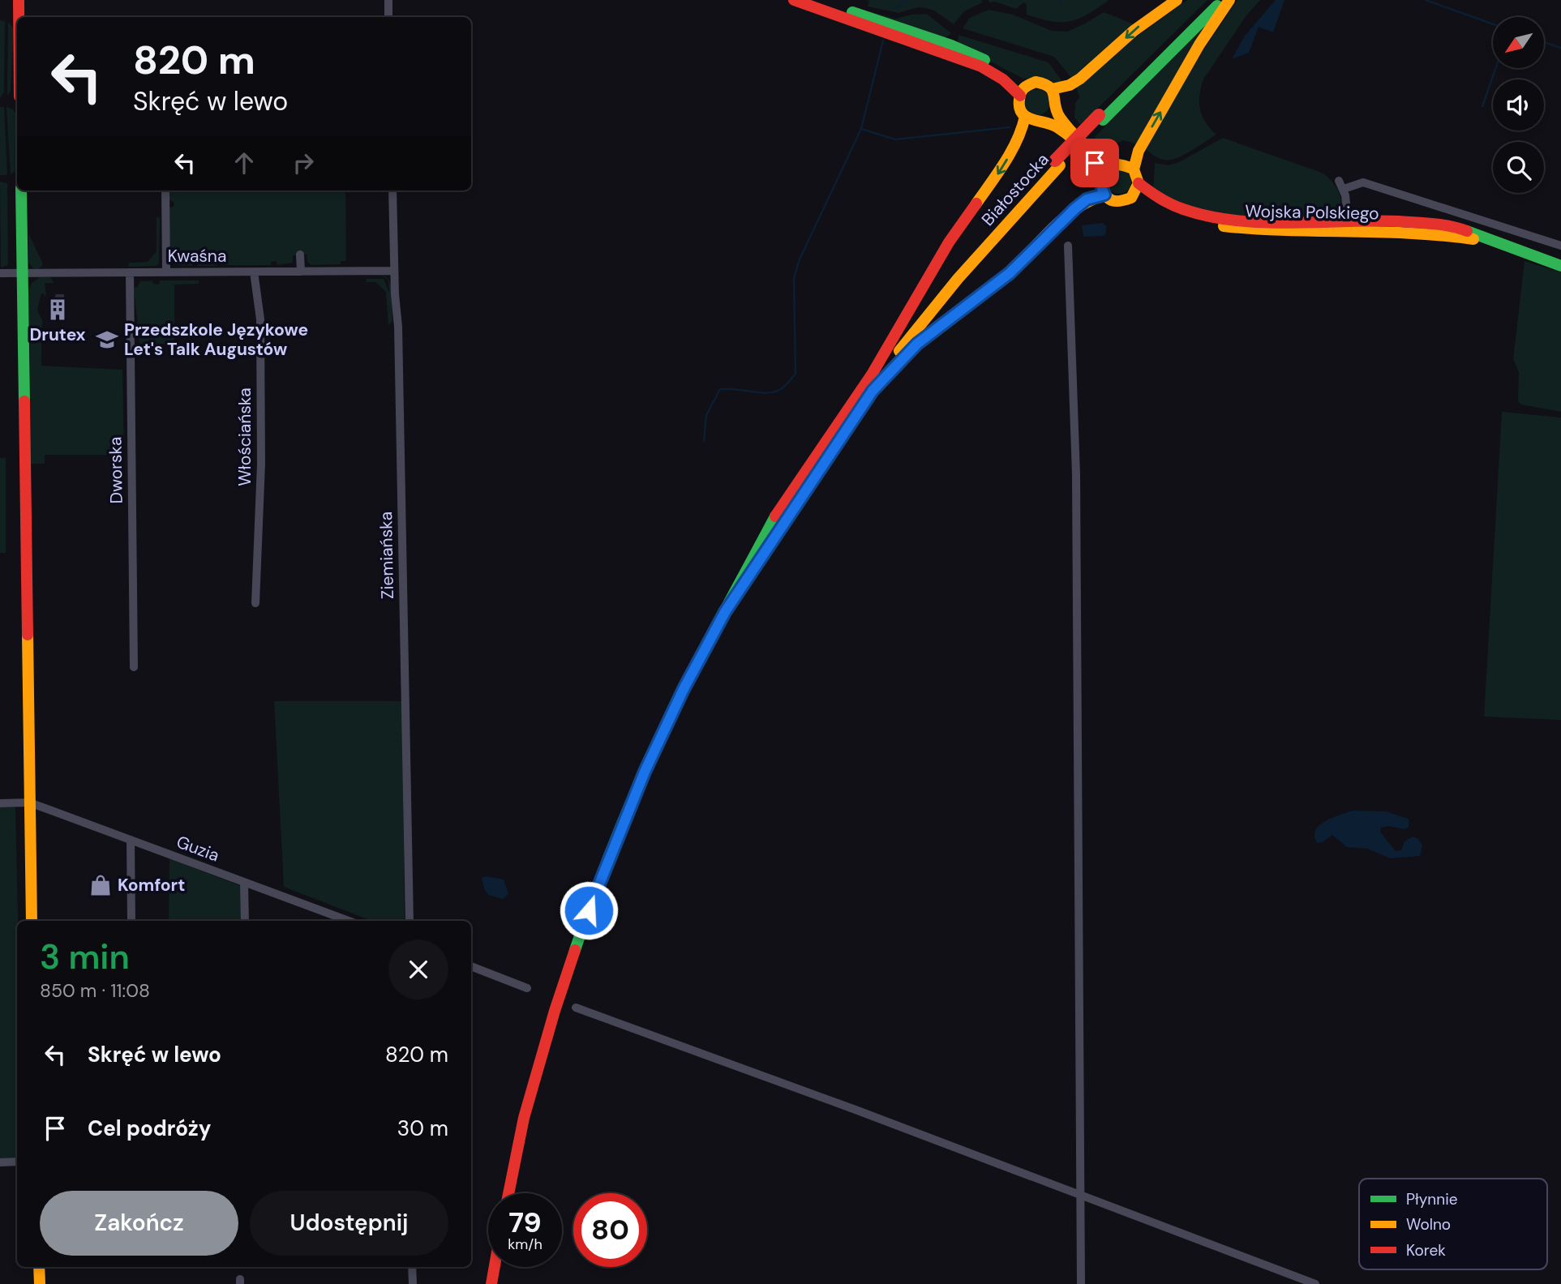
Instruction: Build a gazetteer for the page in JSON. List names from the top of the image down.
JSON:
{
  "streets": {
    "main road": ["Białostocka", "Wojska Polskiego"],
    "street": [
      "Kwaśna",
      "Włościańska",
      "Dworska",
      "Ziemiańska",
      "Guzia"
    ]
  },
  "crossings": [
    ["Kwaśna", "Włościańska"],
    ["Kwaśna", "Dworska"],
    ["Kwaśna", "Ziemiańska"]
  ],
  "places": {
    "building": ["Drutex"],
    "school or university": ["Przedszkole Językowe Let's Talk Augustów"],
    "shop": ["Komfort"]
  },
  "legend": ["Płynnie", "Wolno", "Korek"],
  "north": "bottom left",
  "page": {
    "turn": ["820 m", "Skręć w lewo"],
    "heading": ["3 min", "850 m · 11:08"],
    "list": [
      {
        "name": "Skręć w lewo",
        "value": "820 m"
      },
      {
        "name": "Cel podróży",
        "value": "30 m"
      }
    ],
    "buttons": ["Zakończ", "Udostępnij"],
    "speed": "79 km/h",
    "limit": "80"
  }
}
